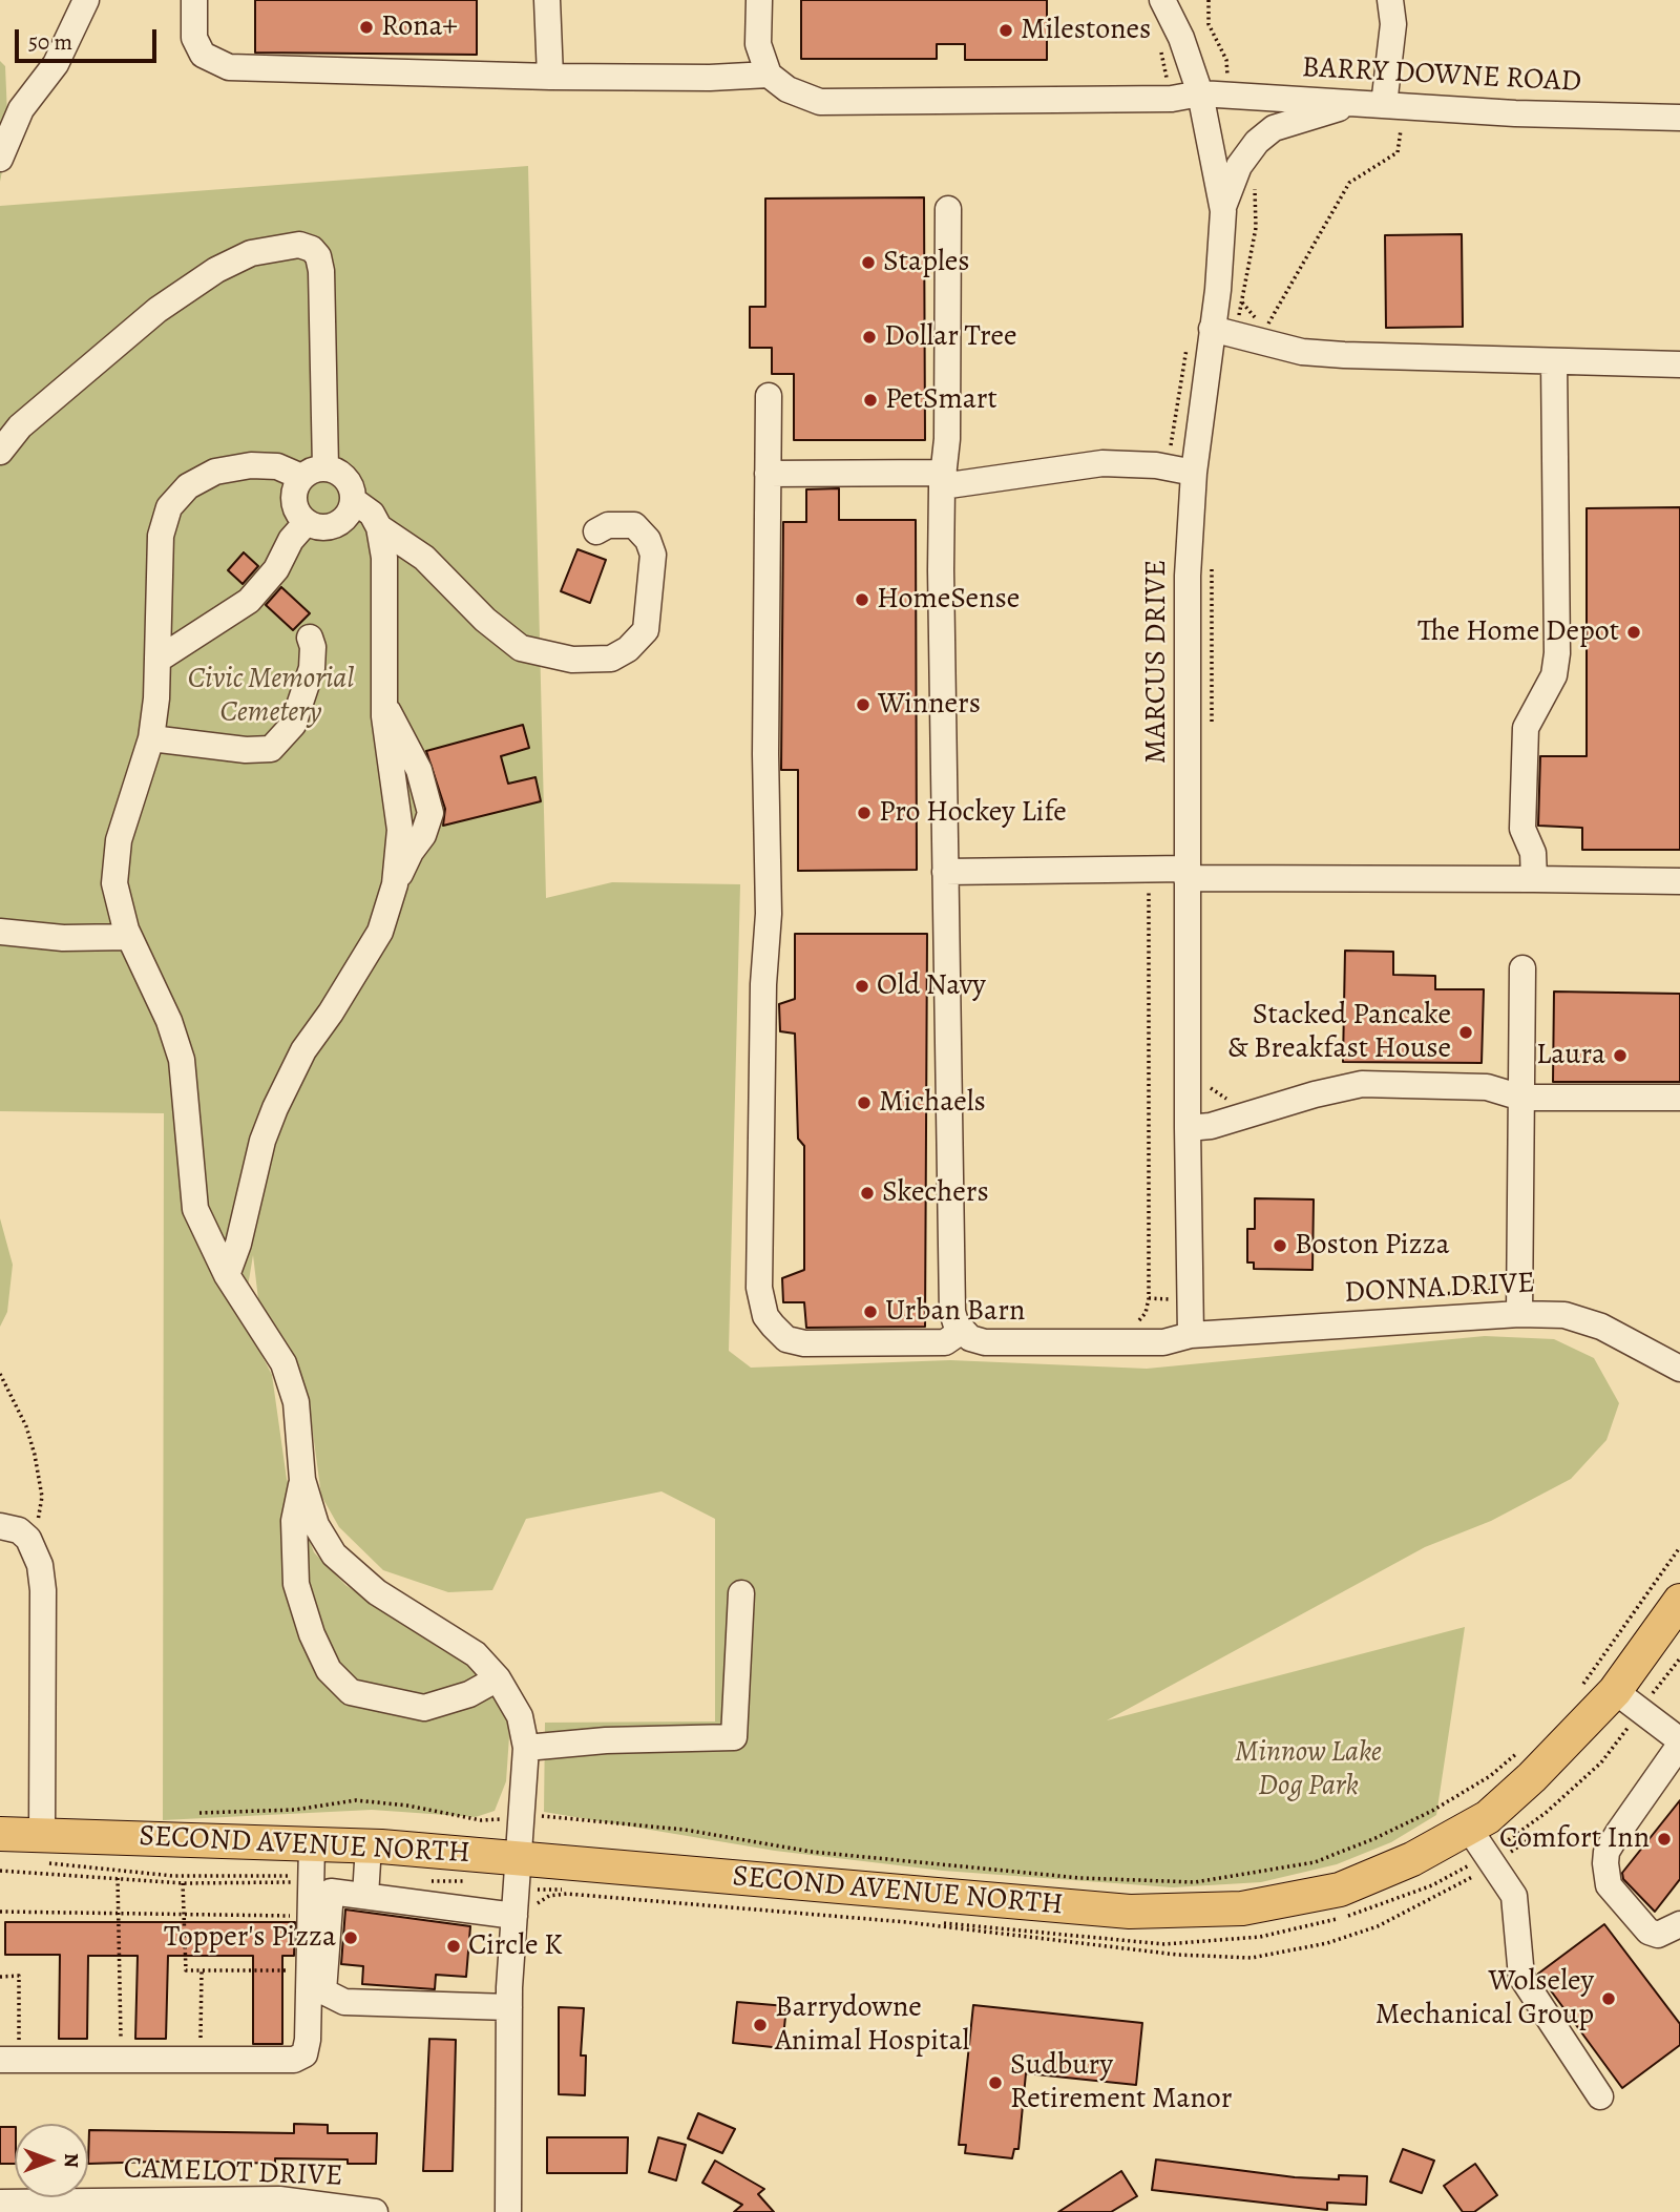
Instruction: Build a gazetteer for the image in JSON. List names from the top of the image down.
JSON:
{
  "streets": {
    "main road": ["SECOND AVENUE NORTH"],
    "street": [
      "BARRY DOWNE ROAD",
      "MARCUS DRIVE",
      "DONNA DRIVE",
      "CAMELOT DRIVE"
    ]
  },
  "crossings": [
    ["BARRY DOWNE ROAD", "MARCUS DRIVE"],
    ["MARCUS DRIVE", "DONNA DRIVE"]
  ],
  "parks": ["Civic Memorial Cemetery", "Minnow Lake Dog Park"],
  "places": [
    "Rona+",
    "Milestones",
    "Staples",
    "Dollar Tree",
    "PetSmart",
    "HomeSense",
    "The Home Depot",
    "Winners",
    "Pro Hockey Life",
    "Old Navy",
    "Stacked Pancake & Breakfast House",
    "Laura",
    "Michaels",
    "Skechers",
    "Boston Pizza",
    "Urban Barn",
    "Comfort Inn",
    "Topper's Pizza",
    "Circle K",
    "Wolseley Mechanical Group",
    "Barrydowne Animal Hospital",
    "Sudbury Retirement Manor"
  ],
  "scale_bar": "50 m",
  "north": "right"
}
